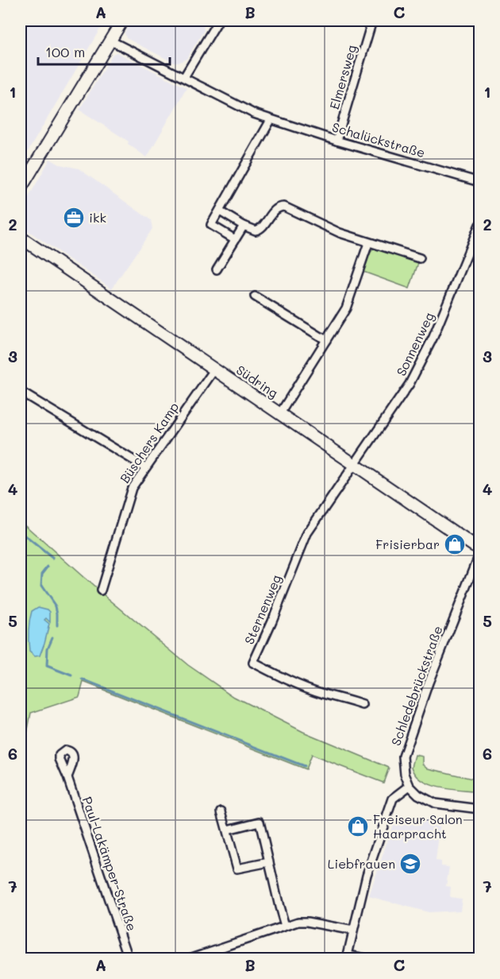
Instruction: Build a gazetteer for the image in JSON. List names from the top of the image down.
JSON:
{
  "streets": {
    "street": [
      "Elmersweg",
      "Schalückstraße",
      "Sonnenweg",
      "Südring",
      "Büschers Kamp",
      "Sternenweg",
      "Schledebrückstraße",
      "Paul-Lakämper-Straße"
    ]
  },
  "crossings": [
    ["Elmersweg", "Schalückstraße"],
    ["Sonnenweg", "Südring"],
    ["Sonnenweg", "Sternenweg"],
    ["Südring", "Büschers Kamp"],
    ["Südring", "Sternenweg"]
  ],
  "places": {
    "office": ["ikk"],
    "shop": ["Frisierbar", "Freiseur Salon Haarpracht"],
    "school or university": ["Liebfrauen"]
  },
  "scale_bar": "100 m",
  "grid": {
    "columns": ["A", "B", "C"],
    "rows": [
      "1",
      "2",
      "3",
      "4",
      "5",
      "6",
      "7"
    ]
  }
}
